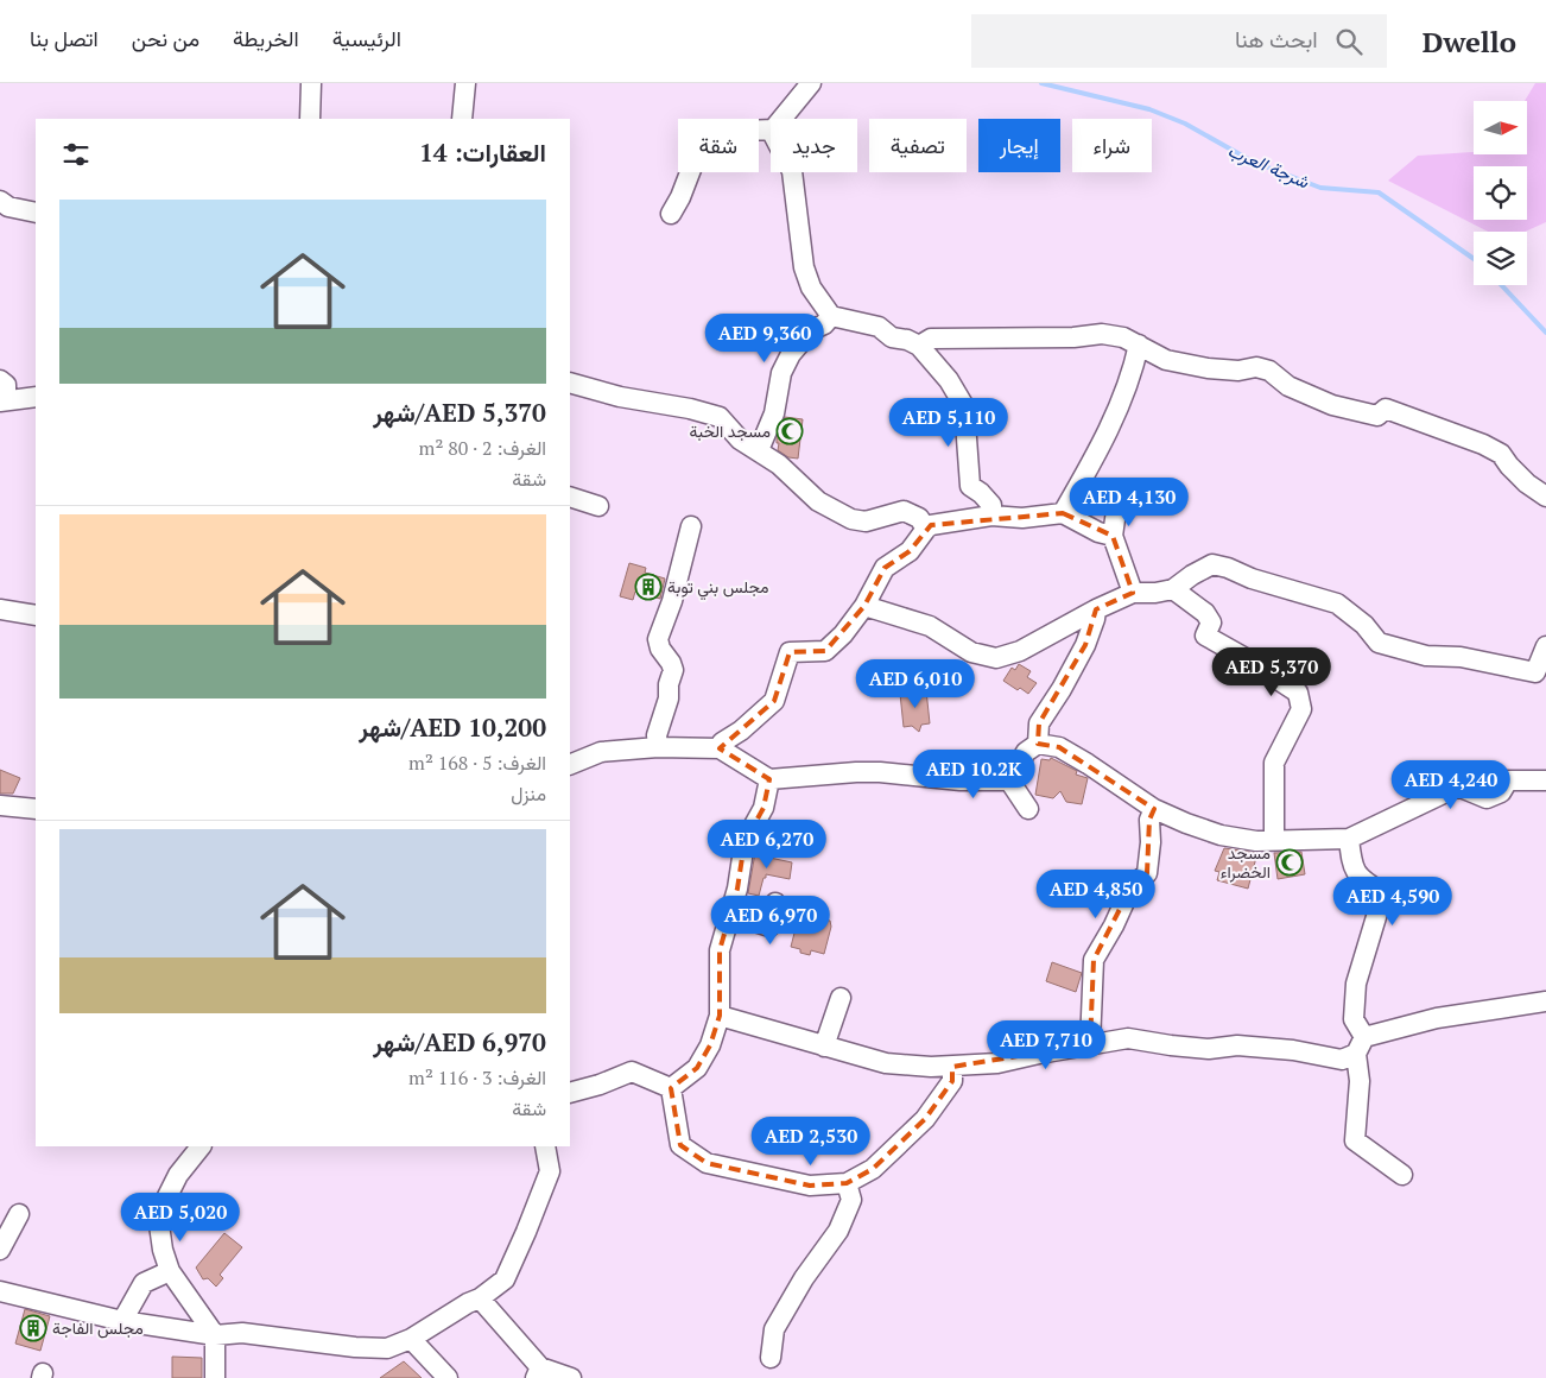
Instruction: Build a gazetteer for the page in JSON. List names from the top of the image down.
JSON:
{
  "water": ["شرجة العرب"],
  "places": {
    "mosque": ["مسجد الخبة", "مسجد الخضراء"],
    "building": ["مجلس بني توبة", "مجلس الفاجة"]
  },
  "north": "right",
  "page": {
    "header": "Dwello",
    "search": "ابحث هنا",
    "nav": [
      "الرئيسية",
      "الخريطة",
      "من نحن",
      "اتصل بنا"
    ],
    "chip": [
      "شراء",
      "إيجار",
      "تصفية",
      "جديد",
      "شقة"
    ],
    "heading": "العقارات: 14",
    "list": [
      {
        "name": "AED 5,370/شهر",
        "note": "الغرف: 2 · 80 m² · شقة"
      },
      {
        "name": "AED 10,200/شهر",
        "note": "الغرف: 5 · 168 m² · منزل"
      },
      {
        "name": "AED 6,970/شهر",
        "note": "الغرف: 3 · 116 m² · شقة"
      }
    ],
    "price": [
      "AED 9,360",
      "AED 5,110",
      "AED 4,130",
      "AED 5,370",
      "AED 6,010",
      "AED 10.2K",
      "AED 4,240",
      "AED 6,270",
      "AED 4,850",
      "AED 4,590",
      "AED 6,970",
      "AED 7,710",
      "AED 2,530",
      "AED 5,020"
    ]
  }
}
